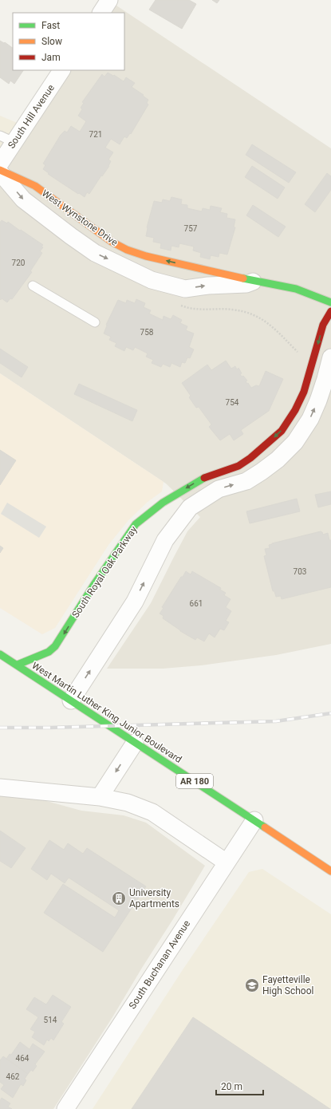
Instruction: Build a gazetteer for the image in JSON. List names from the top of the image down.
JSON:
{
  "streets": {
    "street": [
      "South Hill Avenue",
      "West Wynstone Drive",
      "South Royal Oak Parkway",
      "West Martin Luther King Junior Boulevard",
      "AR 180",
      "South Buchanan Avenue"
    ]
  },
  "crossings": [
    ["South Royal Oak Parkway", "West Martin Luther King Junior Boulevard"],
    ["West Martin Luther King Junior Boulevard", "South Buchanan Avenue"]
  ],
  "places": {
    "building": ["University Apartments"],
    "school or university": ["Fayetteville High School"]
  },
  "house_numbers": [
    "721",
    "757",
    "720",
    "758",
    "754",
    "703",
    "661",
    "514",
    "464",
    "462"
  ],
  "legend": ["Fast", "Slow", "Jam"],
  "scale_bar": "20 m"
}
